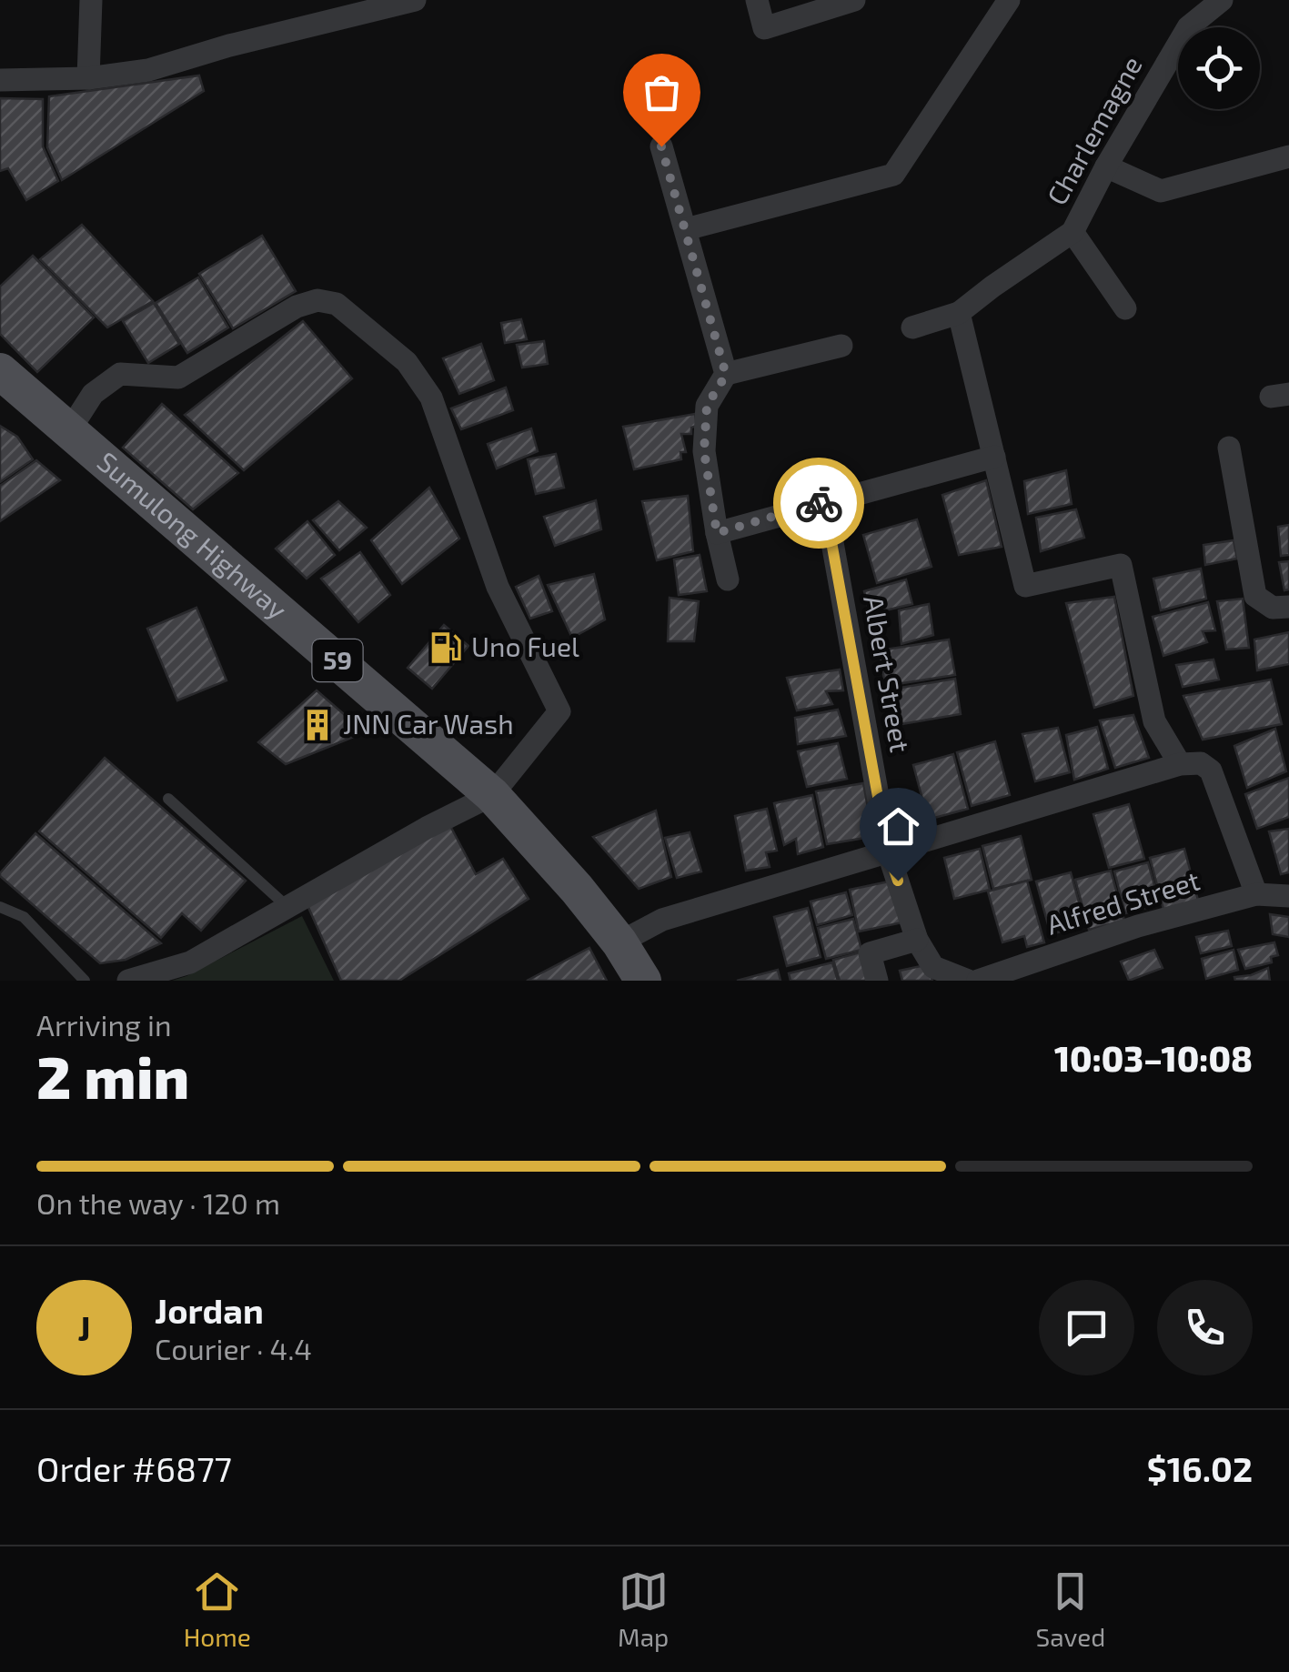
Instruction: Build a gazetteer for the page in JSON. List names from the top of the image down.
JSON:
{
  "streets": {
    "main road": ["Sumulong Highway", "59"],
    "street": ["Charlemagne", "Albert Street", "Alfred Street"]
  },
  "places": {
    "fuel station": ["Uno Fuel"],
    "building": ["JNN Car Wash"]
  },
  "page": {
    "heading": ["2 min", "Arriving in", "10:03–10:08"],
    "panel": [
      "Jordan",
      "Courier · 4.4",
      "Order #6877",
      "$16.02"
    ],
    "bar": "On the way · 120 m",
    "round": "J",
    "tabs": ["Home", "Map", "Saved"]
  }
}
